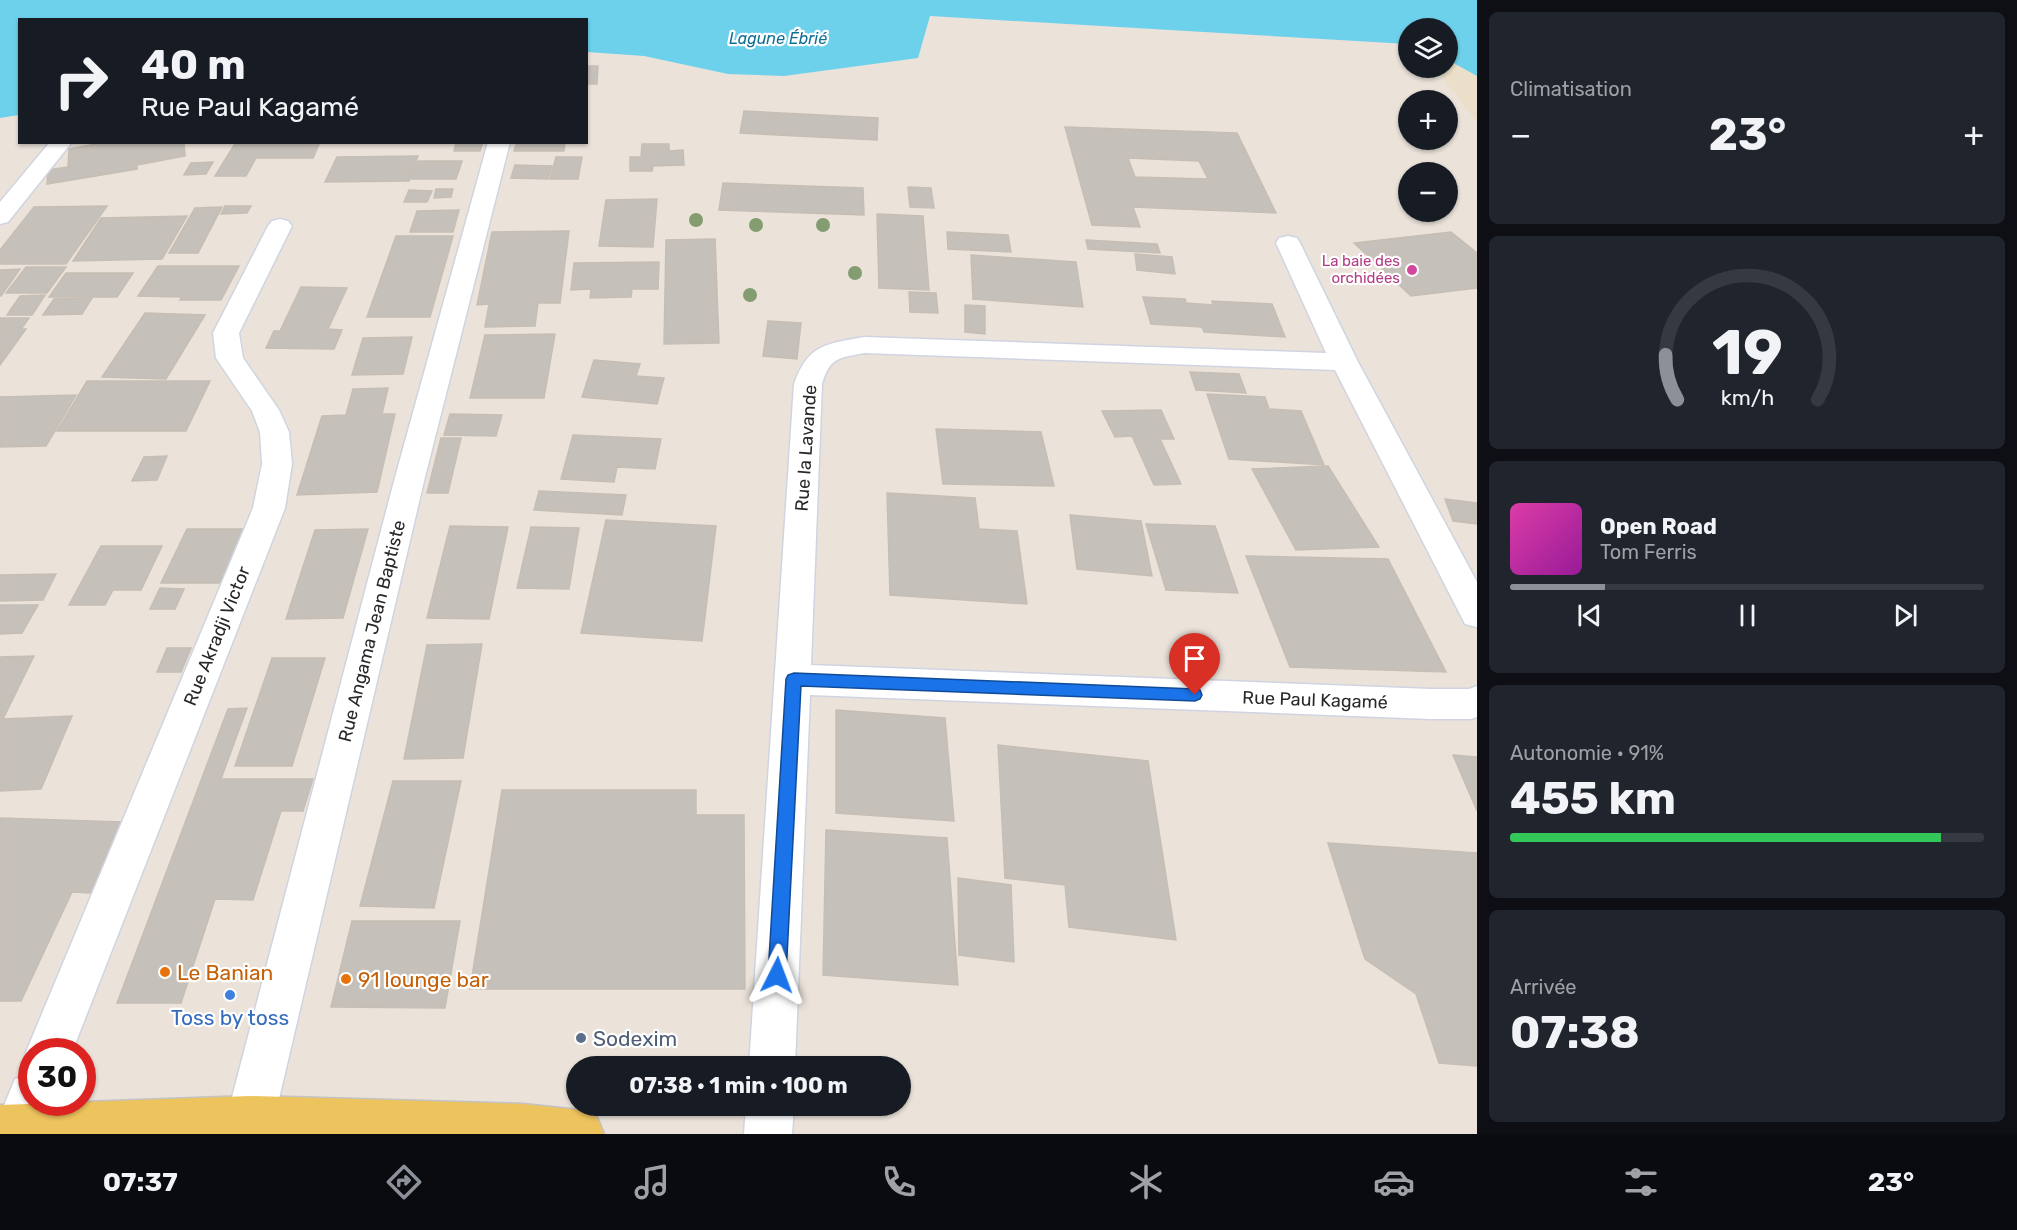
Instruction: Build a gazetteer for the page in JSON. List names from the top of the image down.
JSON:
{
  "streets": {
    "street": [
      "Rue la Lavande",
      "Rue Angama Jean Baptiste",
      "Rue Akradji Victor",
      "Rue Paul Kagamé"
    ]
  },
  "crossings": [
    ["Rue la Lavande", "Rue Paul Kagamé"]
  ],
  "water": ["Lagune Ébrié"],
  "places": [
    "La baie des orchidées",
    "Le Banian",
    "91 lounge bar",
    "Toss by toss",
    "Sodexim"
  ],
  "page": {
    "tile": [
      "Climatisation",
      ["Autonomie · 91%", "455 km"],
      ["Arrivée", "07:38"]
    ],
    "map_buttons": ["+", "−"],
    "turn": ["40 m", "Rue Paul Kagamé"],
    "heat": ["−", "23°", "+"],
    "song": ["Open Road", "Tom Ferris"],
    "limit": "30",
    "trip": "07:38 · 1 min · 100 m",
    "tabs": ["07:37", "23°"],
    "gauge": ["19", "km/h"]
  }
}
